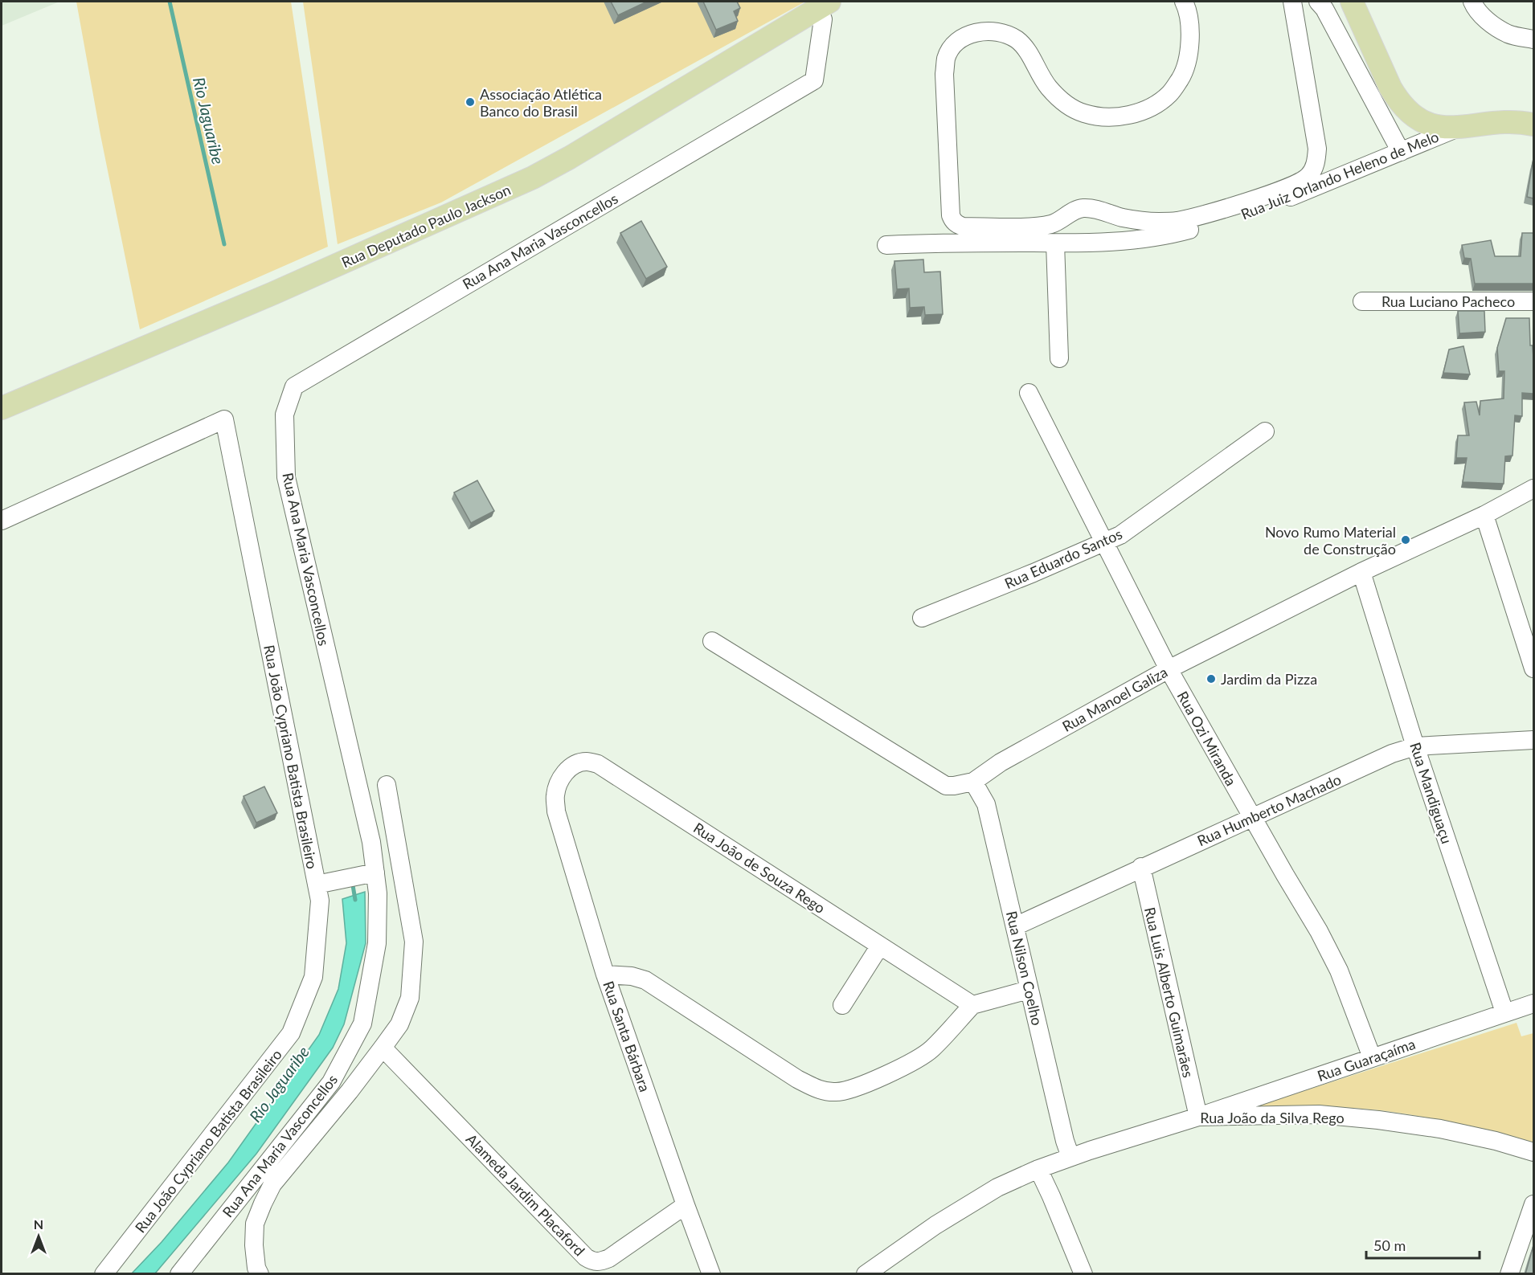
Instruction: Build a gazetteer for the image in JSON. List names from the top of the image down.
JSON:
{
  "streets": {
    "main road": ["Rua Juiz Orlando Heleno de Melo", "Rua Deputado Paulo Jackson"],
    "street": [
      "Rua Ana Maria Vasconcellos",
      "Rua Luciano Pacheco",
      "Rua Eduardo Santos",
      "Rua Manoel Galiza",
      "Rua Ozi Miranda",
      "Rua João Cypriano Batista Brasileiro",
      "Rua Mandiguaçu",
      "Rua Humberto Machado",
      "Rua João de Souza Rego",
      "Rua Nilson Coelho",
      "Rua Luis Alberto Guimarães",
      "Rua Santa Bárbara",
      "Rua Guaraçaíma",
      "Rua João da Silva Rego",
      "Alameda Jardim Placaford"
    ]
  },
  "crossings": [
    ["Rua Deputado Paulo Jackson", "Rua Ana Maria Vasconcellos"],
    ["Rua Eduardo Santos", "Rua Ozi Miranda"],
    ["Rua Manoel Galiza", "Rua Ozi Miranda"],
    ["Rua Manoel Galiza", "Rua Mandiguaçu"],
    ["Rua Manoel Galiza", "Rua Nilson Coelho"],
    ["Rua Ozi Miranda", "Rua Humberto Machado"],
    ["Rua Ozi Miranda", "Rua Guaraçaíma"],
    ["Rua Mandiguaçu", "Rua Humberto Machado"],
    ["Rua Mandiguaçu", "Rua Guaraçaíma"],
    ["Rua Humberto Machado", "Rua Nilson Coelho"],
    ["Rua Humberto Machado", "Rua Luis Alberto Guimarães"],
    ["Rua João de Souza Rego", "Rua Santa Bárbara"],
    ["Rua Nilson Coelho", "Rua João da Silva Rego"],
    ["Rua Luis Alberto Guimarães", "Rua Guaraçaíma"],
    ["Rua Luis Alberto Guimarães", "Rua João da Silva Rego"],
    ["Rua Santa Bárbara", "Alameda Jardim Placaford"],
    ["Rua Guaraçaíma", "Rua João da Silva Rego"]
  ],
  "water": ["Rio Jaguaribe"],
  "places": ["Associação Atlética Banco do Brasil", "Novo Rumo Material de Construção", "Jardim da Pizza"],
  "scale_bar": "50 m",
  "north": "top"
}
